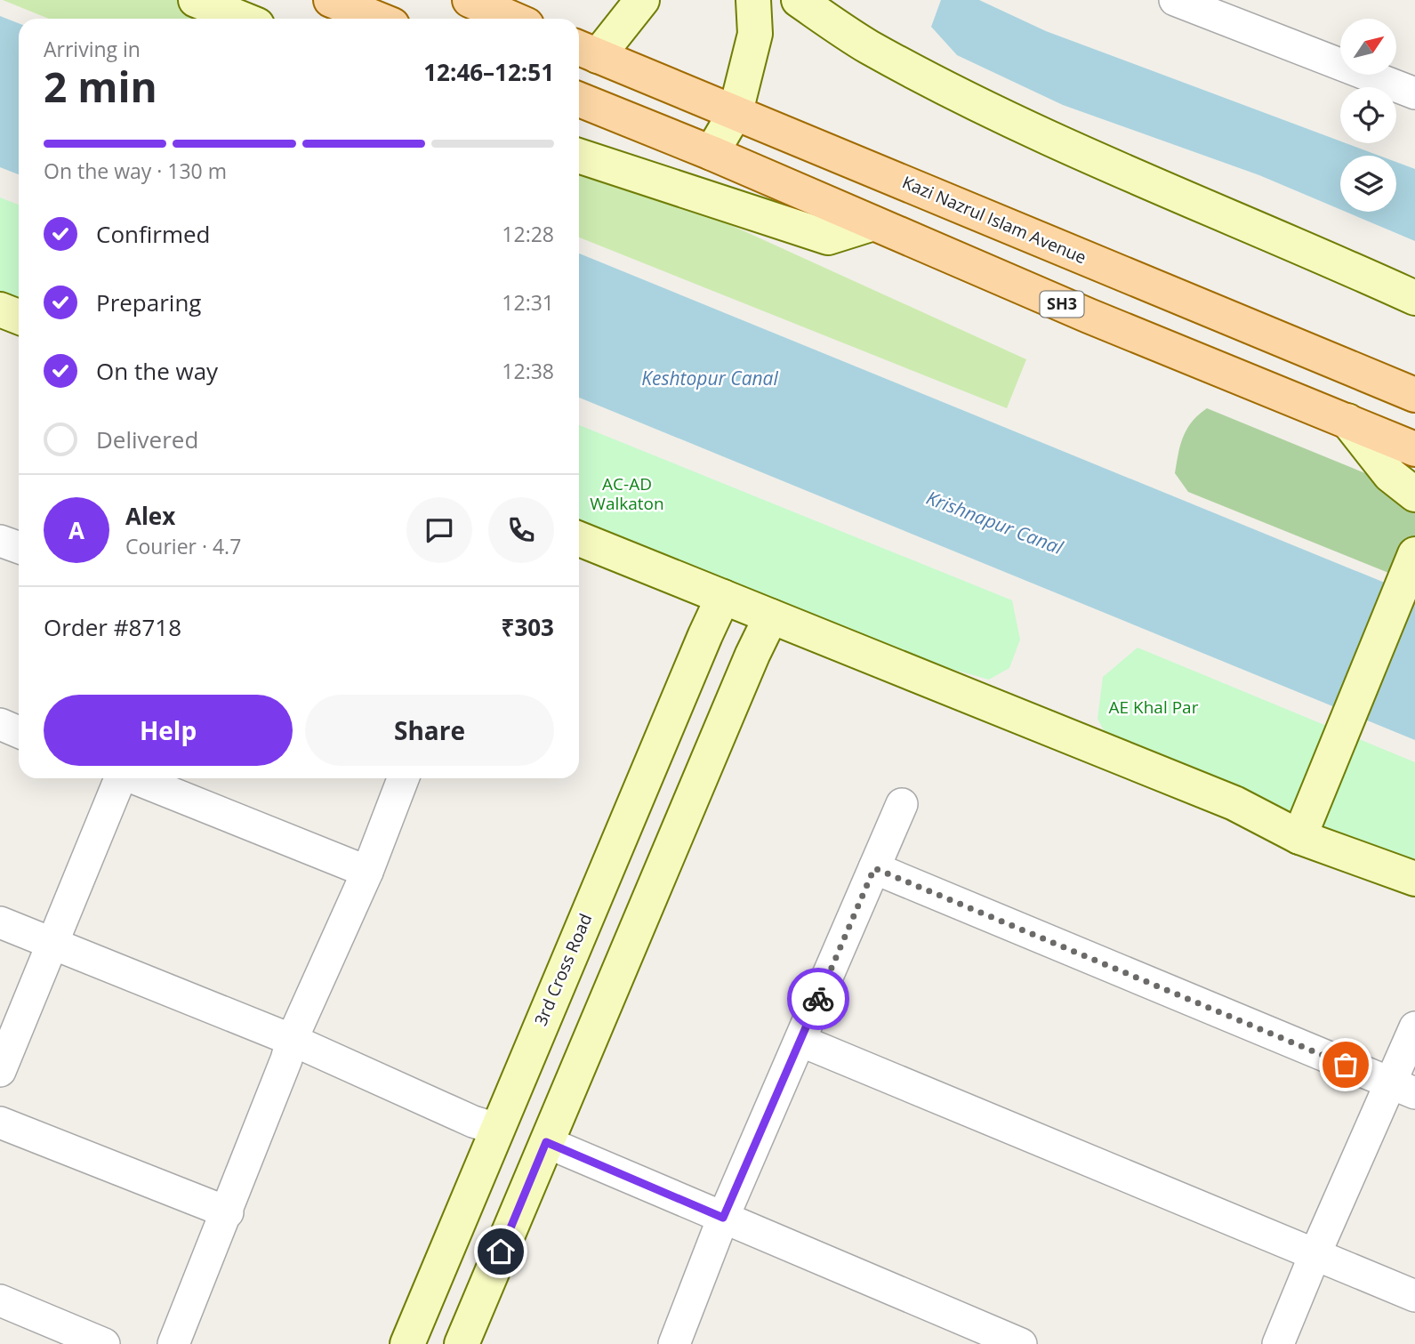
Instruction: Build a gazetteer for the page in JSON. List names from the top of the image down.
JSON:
{
  "streets": {
    "main road": ["Kazi Nazrul Islam Avenue", "SH3"],
    "street": ["3rd Cross Road"]
  },
  "water": ["Keshtopur Canal", "Krishnapur Canal"],
  "parks": ["AC-AD Walkaton", "AE Khal Par"],
  "north": "top right",
  "page": {
    "heading": ["2 min", "Arriving in", "12:46–12:51"],
    "panel": [
      "Alex",
      "Courier · 4.7",
      "Order #8718",
      "₹303"
    ],
    "bar": "On the way · 130 m",
    "list": [
      ["Confirmed", "12:28"],
      ["Preparing", "12:31"],
      ["On the way", "12:38"],
      "Delivered"
    ],
    "round": "A",
    "buttons": ["Help", "Share"]
  }
}
